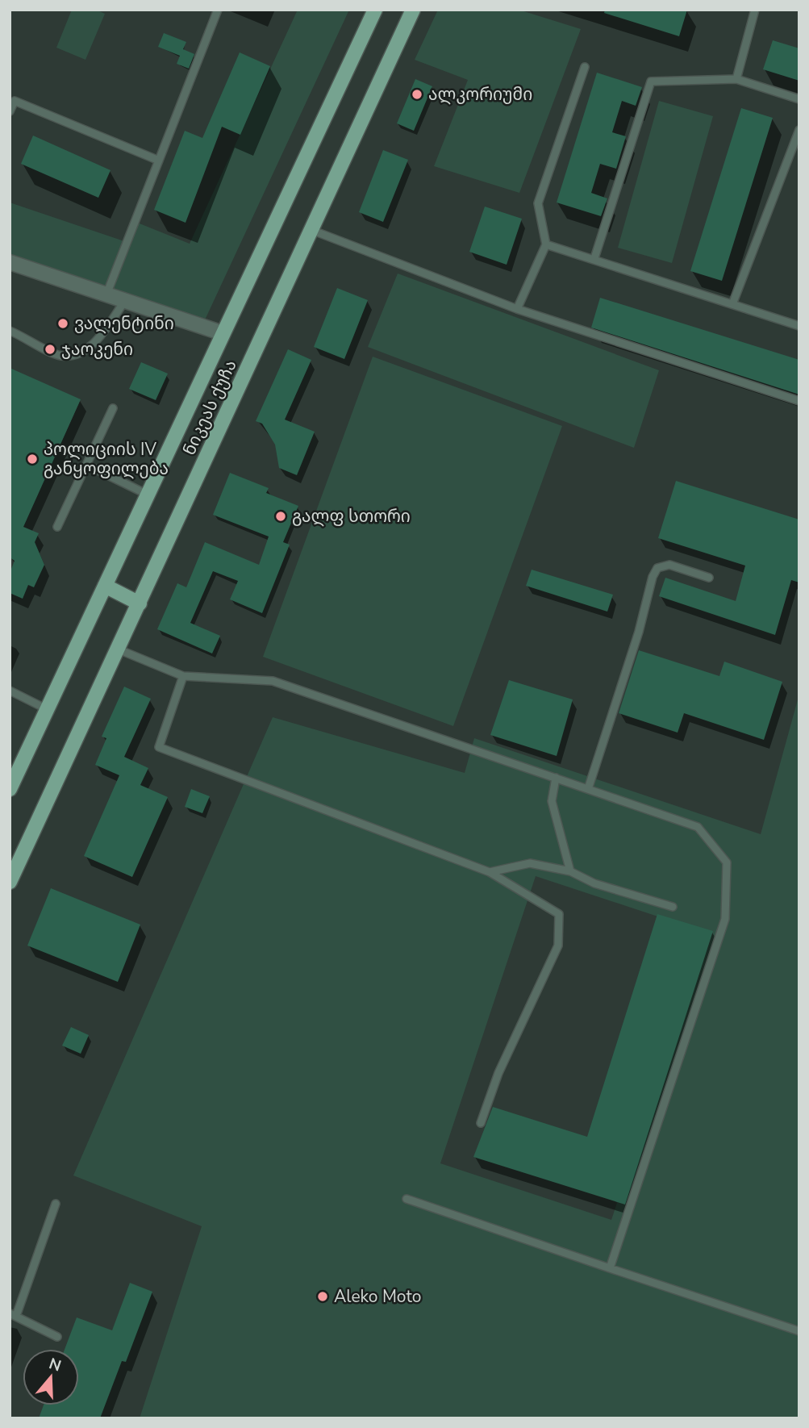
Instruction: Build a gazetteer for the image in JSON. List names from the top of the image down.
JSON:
{
  "streets": {
    "main road": ["ნიკეას ქუჩა"]
  },
  "places": [
    "ალკორიუმი",
    "ვალენტინი",
    "ჯაოკენი",
    "პოლიციის IV განყოფილება",
    "გალფ სთორი",
    "Aleko Moto"
  ],
  "north": "top"
}
